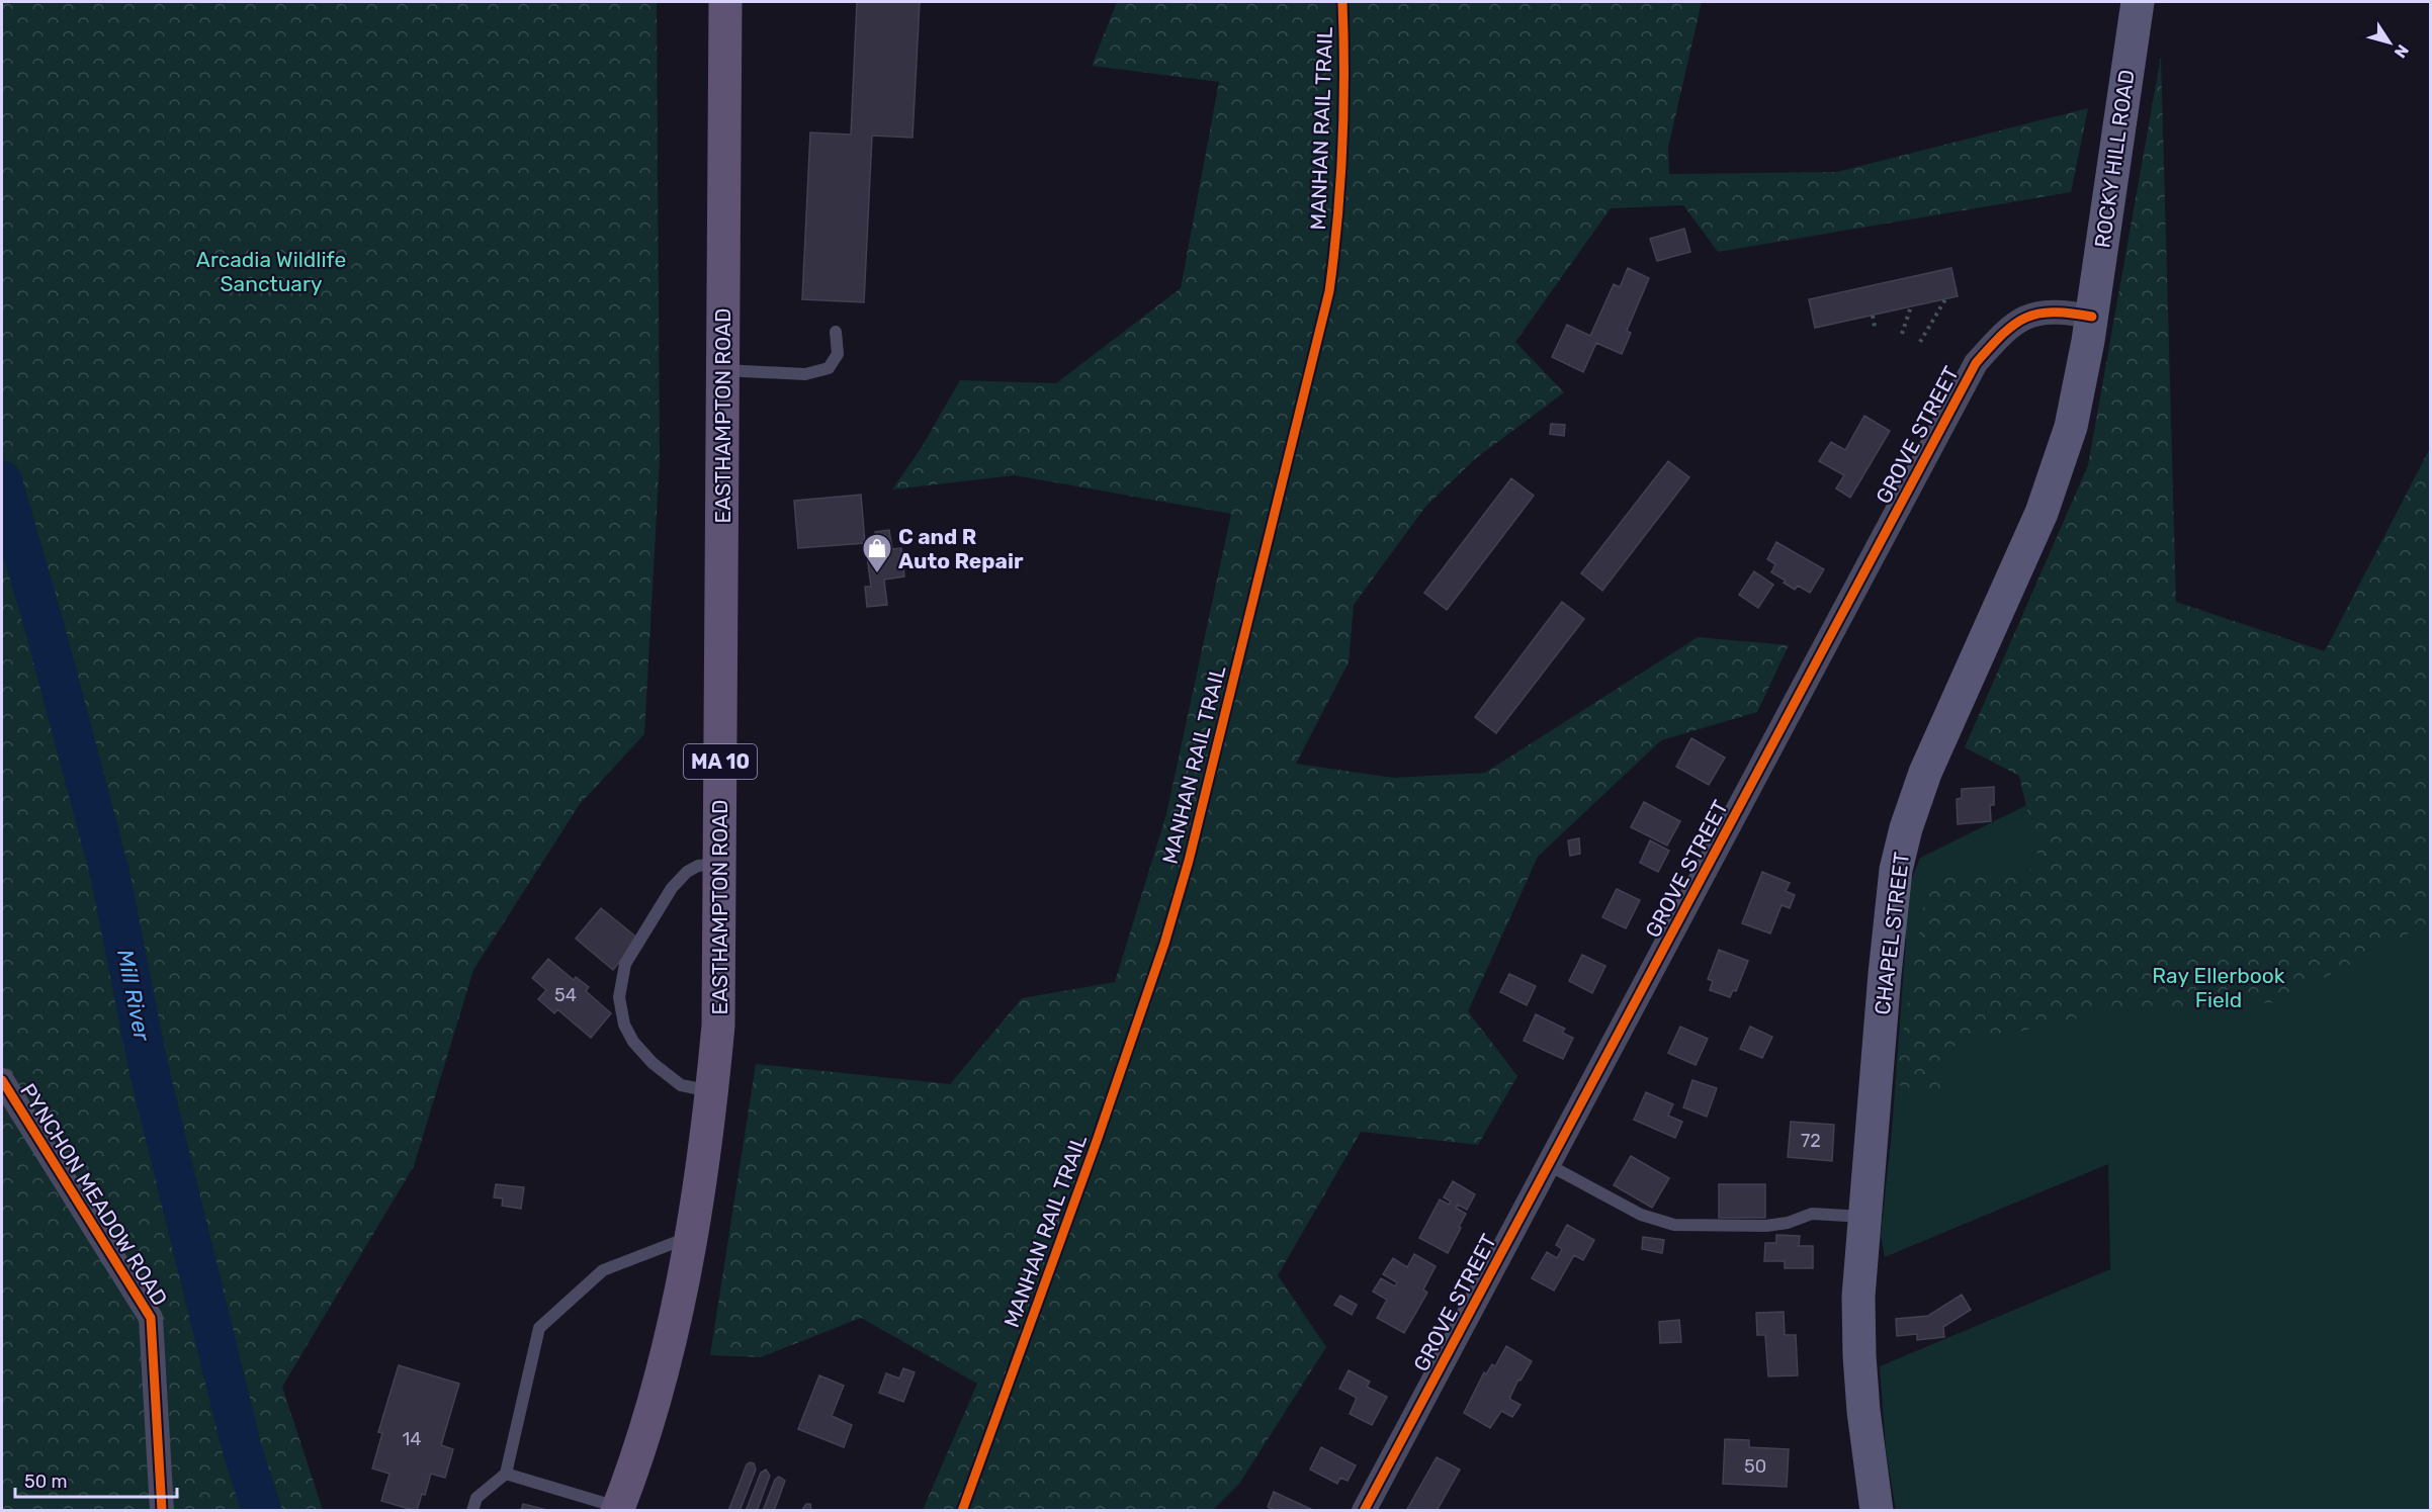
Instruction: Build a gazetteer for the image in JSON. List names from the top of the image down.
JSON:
{
  "streets": {
    "main road": [
      "ROCKY HILL ROAD",
      "EASTHAMPTON ROAD",
      "MA 10",
      "CHAPEL STREET"
    ],
    "street": ["GROVE STREET", "PYNCHON MEADOW ROAD"],
    "cycle path": ["MANHAN RAIL TRAIL"]
  },
  "crossings": [
    ["ROCKY HILL ROAD", "GROVE STREET"],
    ["ROCKY HILL ROAD", "CHAPEL STREET"],
    ["GROVE STREET", "CHAPEL STREET"]
  ],
  "water": ["Mill River"],
  "parks": ["Arcadia Wildlife Sanctuary", "Ray Ellerbook Field"],
  "places": {
    "shop": ["C and R Auto Repair"]
  },
  "house_numbers": [
    "54",
    "72",
    "14",
    "50"
  ],
  "scale_bar": "50 m",
  "north": "bottom right"
}
